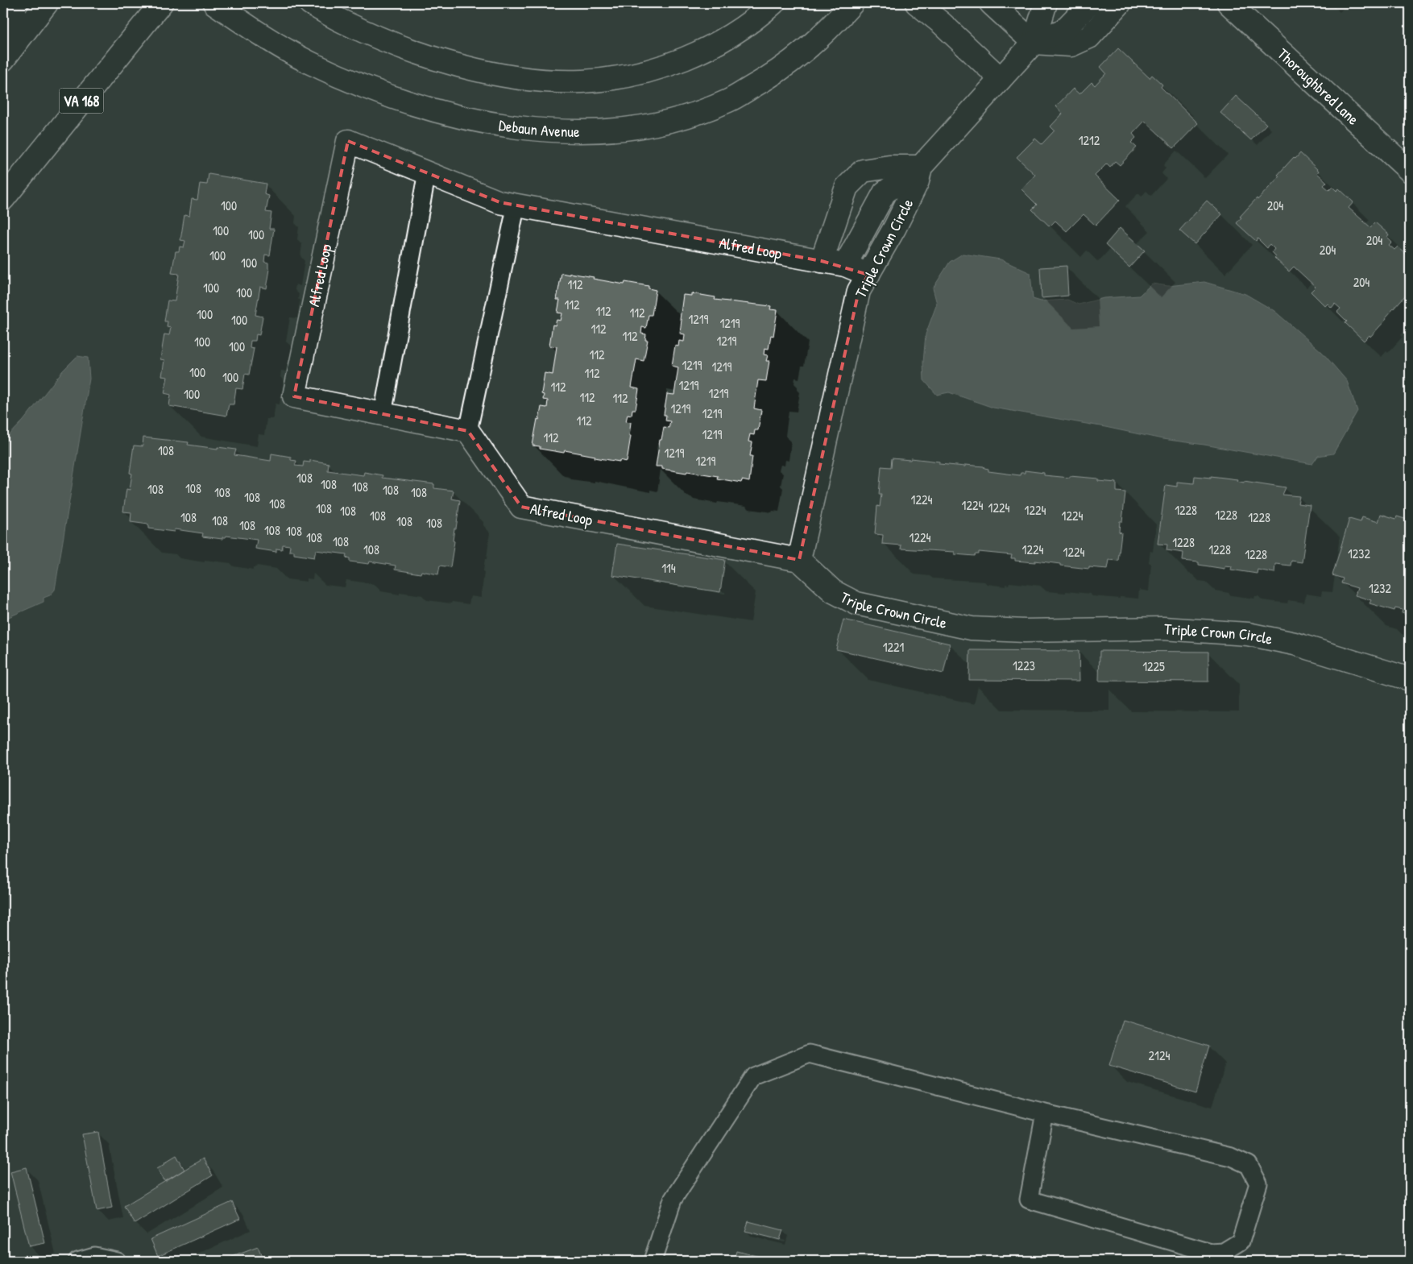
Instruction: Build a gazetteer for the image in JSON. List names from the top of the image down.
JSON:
{
  "streets": {
    "street": [
      "Thoroughbred Lane",
      "VA 168",
      "Debaun Avenue",
      "Alfred Loop",
      "Triple Crown Circle"
    ]
  },
  "crossings": [
    ["Alfred Loop", "Triple Crown Circle"]
  ],
  "house_numbers": [
    "1212",
    "100",
    "204",
    "100",
    "100",
    "204",
    "204",
    "100",
    "100",
    "204",
    "112",
    "100",
    "100",
    "112",
    "112",
    "112",
    "100",
    "1219",
    "100",
    "1219",
    "112",
    "112",
    "1219",
    "100",
    "100",
    "112",
    "1219",
    "1219",
    "100",
    "112",
    "100",
    "1219",
    "112",
    "1219",
    "100",
    "112",
    "112",
    "1219",
    "1219",
    "112",
    "1219",
    "112",
    "108",
    "1219",
    "1219",
    "108",
    "108",
    "108",
    "108",
    "108",
    "108",
    "108",
    "108",
    "108",
    "1224",
    "108",
    "1224",
    "1224",
    "108",
    "1224",
    "1228",
    "108",
    "1228",
    "108",
    "1224",
    "108",
    "1228",
    "108",
    "108",
    "108",
    "108",
    "108",
    "108",
    "108",
    "1224",
    "108",
    "1228",
    "108",
    "1224",
    "1228",
    "1224",
    "1232",
    "1228",
    "114",
    "1232",
    "1221",
    "1223",
    "1225",
    "2124"
  ]
}
